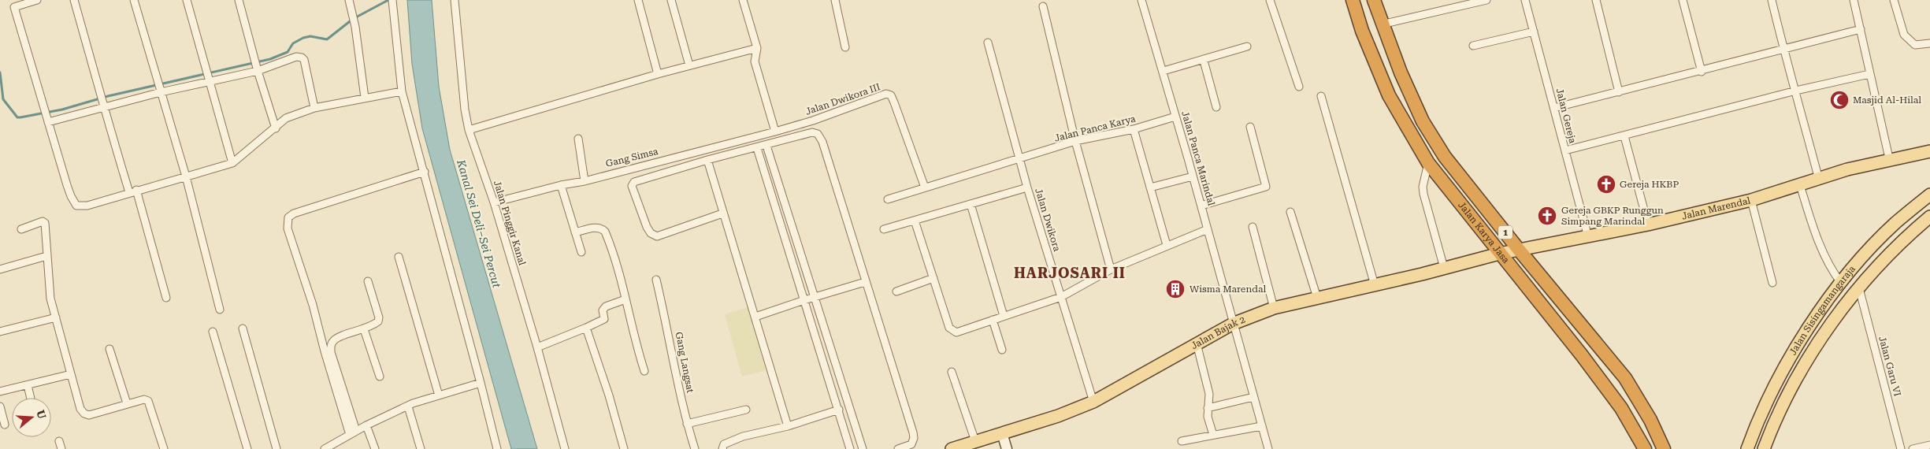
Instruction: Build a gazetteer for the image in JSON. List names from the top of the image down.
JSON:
{
  "streets": {
    "highway": ["1", "Jalan Karya Jasa"],
    "main road": ["Jalan Marendal", "Jalan Sisingamangaraja", "Jalan Bajak 2"],
    "street": [
      "Jalan Dwikora III",
      "Jalan Gereja",
      "Jalan Panca Karya",
      "Gang Simsa",
      "Jalan Panca Marindal",
      "Jalan Dwikora",
      "Jalan Pinggir Kanal",
      "Gang Langsat",
      "Jalan Garu VI"
    ]
  },
  "crossings": [
    ["Jalan Dwikora III", "Gang Simsa"],
    ["Jalan Gereja", "Jalan Marendal"],
    ["Jalan Panca Karya", "Jalan Panca Marindal"],
    ["Jalan Panca Karya", "Jalan Dwikora"],
    ["Gang Simsa", "Jalan Pinggir Kanal"],
    ["Jalan Panca Marindal", "Jalan Bajak 2"],
    ["Jalan Marendal", "Jalan Karya Jasa"],
    ["Jalan Marendal", "Jalan Bajak 2"],
    ["Jalan Dwikora", "Jalan Bajak 2"],
    ["Jalan Karya Jasa", "Jalan Bajak 2"],
    ["Jalan Sisingamangaraja", "Jalan Garu VI"]
  ],
  "districts": ["HARJOSARI II"],
  "water": ["Kanal Sei Deli–Sei Percut"],
  "places": {
    "mosque": ["Masjid Al-Hilal"],
    "church": ["Gereja HKBP", "Gereja GBKP Runggun Simpang Marindal"],
    "building": ["Wisma Marendal"]
  },
  "north": "right"
}
